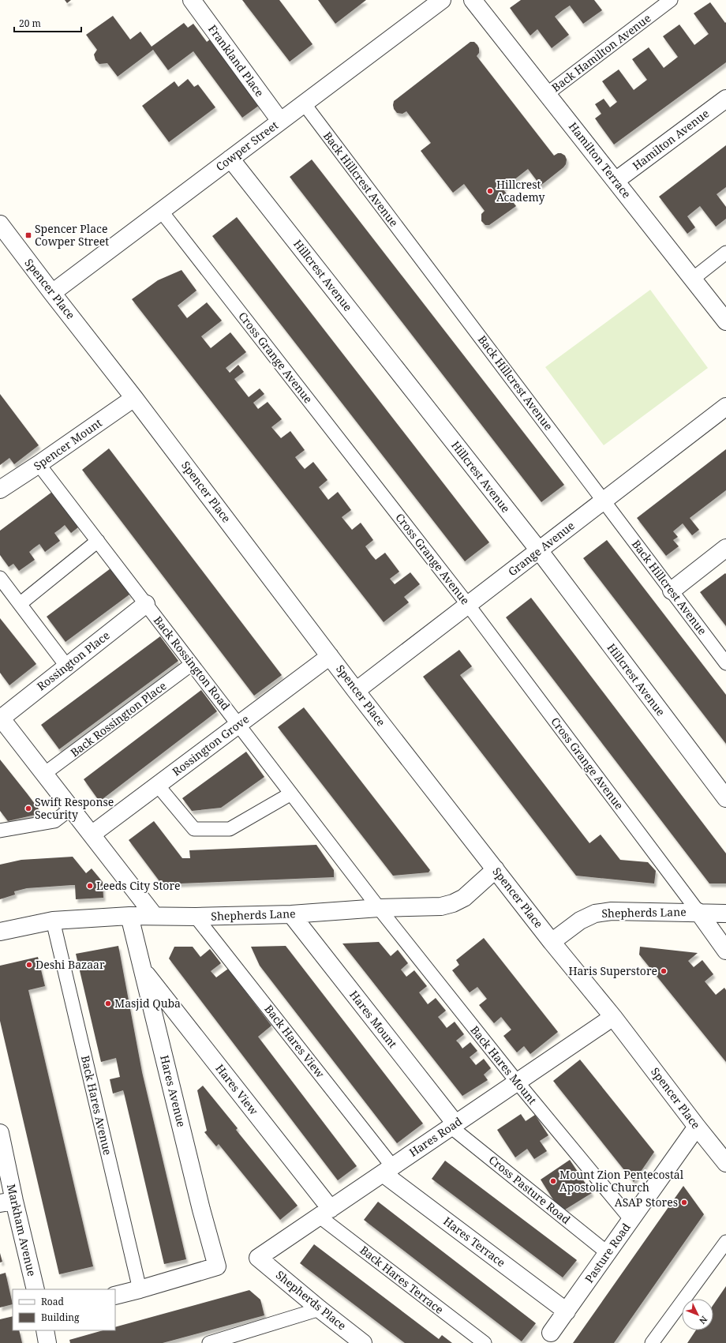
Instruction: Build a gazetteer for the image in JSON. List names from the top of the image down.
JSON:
{
  "streets": {
    "street": [
      "Frankland Place",
      "Hamilton Avenue",
      "Cowper Street",
      "Hamilton Terrace",
      "Hillcrest Avenue",
      "Spencer Place",
      "Spencer Mount",
      "Grange Avenue",
      "Rossington Place",
      "Rossington Grove",
      "Shepherds Lane",
      "Hares Mount",
      "Hares View",
      "Hares Avenue",
      "Hares Road",
      "Markham Avenue",
      "Hares Terrace",
      "Pasture Road",
      "Shepherds Place"
    ],
    "lane": [
      "Back Hamilton Avenue",
      "Back Hillcrest Avenue",
      "Cross Grange Avenue",
      "Back Rossington Road",
      "Back Rossington Place",
      "Back Hares View",
      "Back Hares Mount",
      "Back Hares Avenue",
      "Cross Pasture Road",
      "Back Hares Terrace"
    ]
  },
  "crossings": [
    ["Back Hamilton Avenue", "Hamilton Terrace"],
    ["Frankland Place", "Cowper Street"],
    ["Hamilton Avenue", "Hamilton Terrace"],
    ["Cowper Street", "Back Hillcrest Avenue"],
    ["Cowper Street", "Hillcrest Avenue"],
    ["Cowper Street", "Spencer Place"],
    ["Cowper Street", "Cross Grange Avenue"],
    ["Back Hillcrest Avenue", "Grange Avenue"],
    ["Hillcrest Avenue", "Grange Avenue"],
    ["Spencer Place", "Spencer Mount"],
    ["Spencer Place", "Grange Avenue"],
    ["Spencer Place", "Rossington Grove"],
    ["Spencer Place", "Shepherds Lane"],
    ["Spencer Place", "Hares Road"],
    ["Spencer Place", "Pasture Road"],
    ["Cross Grange Avenue", "Grange Avenue"],
    ["Cross Grange Avenue", "Shepherds Lane"],
    ["Spencer Mount", "Back Rossington Road"],
    ["Rossington Place", "Back Rossington Road"],
    ["Back Rossington Road", "Back Rossington Place"],
    ["Back Rossington Road", "Rossington Grove"],
    ["Back Rossington Road", "Shepherds Lane"],
    ["Back Rossington Road", "Back Hares Mount"],
    ["Shepherds Lane", "Hares Mount"],
    ["Shepherds Lane", "Back Hares View"],
    ["Shepherds Lane", "Back Hares Mount"],
    ["Shepherds Lane", "Hares Avenue"],
    ["Shepherds Lane", "Back Hares Avenue"],
    ["Hares Mount", "Hares Road"],
    ["Hares Mount", "Cross Pasture Road"],
    ["Back Hares View", "Hares Road"],
    ["Back Hares View", "Hares Terrace"],
    ["Back Hares Mount", "Hares Road"],
    ["Back Hares Mount", "Pasture Road"],
    ["Hares View", "Hares Avenue"],
    ["Hares View", "Hares Road"],
    ["Hares View", "Back Hares Terrace"],
    ["Hares Avenue", "Back Hares Avenue"],
    ["Hares Road", "Cross Pasture Road"],
    ["Hares Road", "Hares Terrace"],
    ["Hares Road", "Back Hares Terrace"],
    ["Hares Road", "Shepherds Place"],
    ["Cross Pasture Road", "Pasture Road"],
    ["Hares Terrace", "Pasture Road"]
  ],
  "places": {
    "other": [
      "Hillcrest Academy",
      "Swift Response Security",
      "Leeds City Store",
      "Deshi Bazaar",
      "Haris Superstore",
      "Masjid Quba",
      "Mount Zion Pentecostal Apostolic Church",
      "ASAP Stores"
    ],
    "transit": ["Spencer Place Cowper Street"]
  },
  "legend": ["Road", "Building"],
  "scale_bar": "20 m",
  "north": "bottom right"
}
